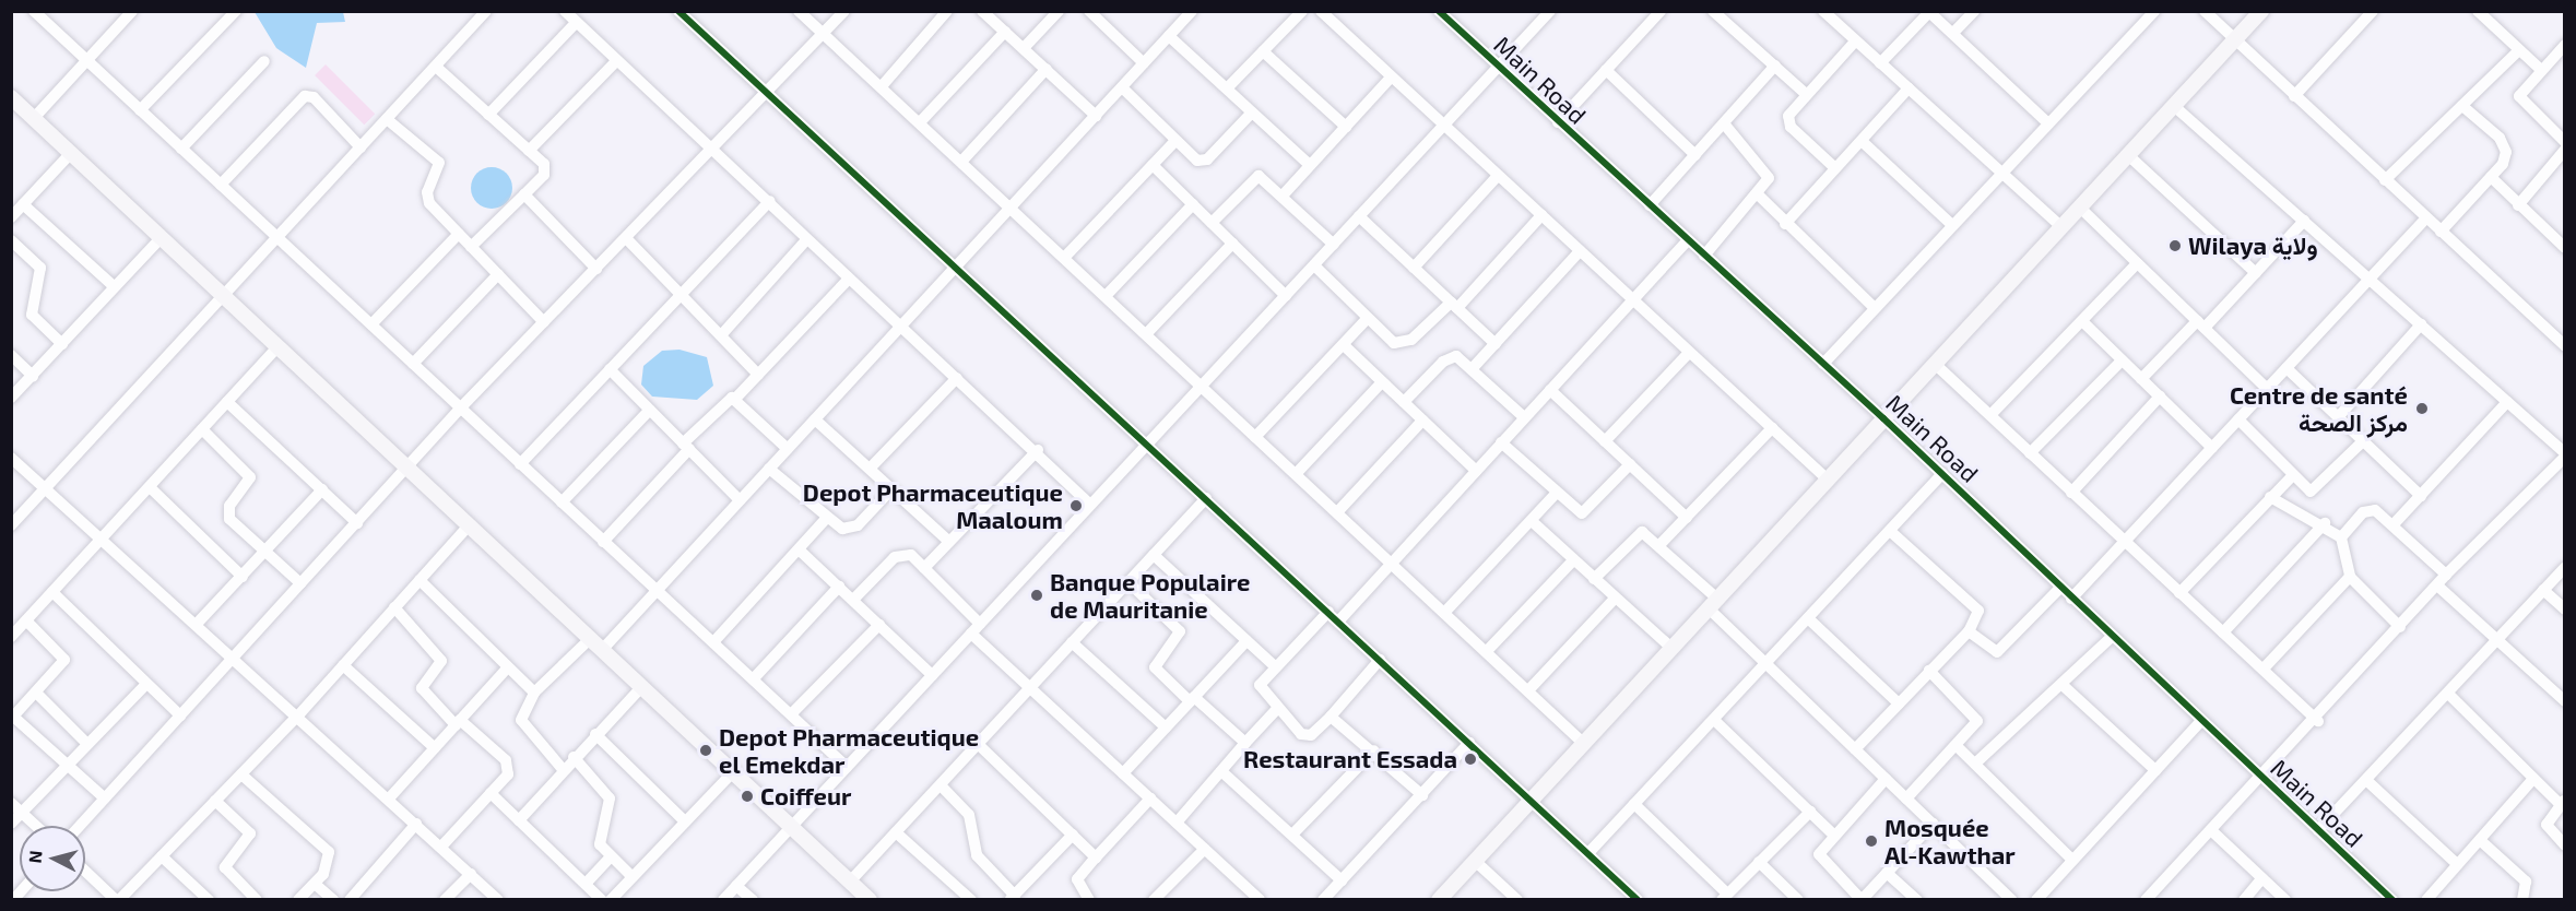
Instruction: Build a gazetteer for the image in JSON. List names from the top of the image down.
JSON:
{
  "streets": {
    "street": ["Main Road"]
  },
  "places": [
    "Wilaya ولاية",
    "Centre de santé مركز الصحة",
    "Depot Pharmaceutique Maaloum",
    "Banque Populaire de Mauritanie",
    "Depot Pharmaceutique el Emekdar",
    "Restaurant Essada",
    "Coiffeur",
    "Mosquée Al-Kawthar"
  ],
  "north": "left"
}
